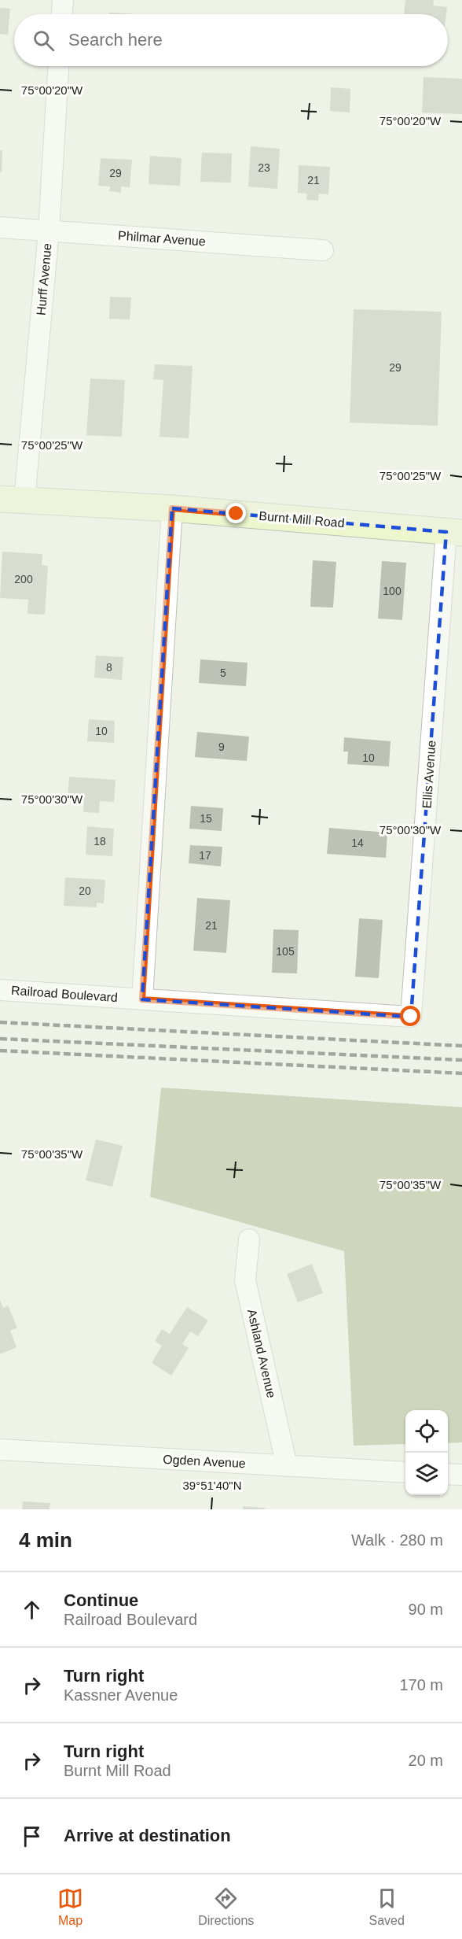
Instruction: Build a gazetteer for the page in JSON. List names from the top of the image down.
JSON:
{
  "streets": {
    "main road": ["Burnt Mill Road"],
    "street": [
      "Philmar Avenue",
      "Hurff Avenue",
      "Ellis Avenue",
      "Railroad Boulevard",
      "Ashland Avenue",
      "Ogden Avenue"
    ]
  },
  "crossings": [
    ["Philmar Avenue", "Hurff Avenue"],
    ["Hurff Avenue", "Burnt Mill Road"],
    ["Burnt Mill Road", "Ellis Avenue"],
    ["Ellis Avenue", "Railroad Boulevard"],
    ["Ashland Avenue", "Ogden Avenue"]
  ],
  "house_numbers": [
    "23",
    "29",
    "21",
    "29",
    "200",
    "100",
    "8",
    "5",
    "10",
    "9",
    "10",
    "15",
    "18",
    "14",
    "17",
    "20",
    "21",
    "105"
  ],
  "page": {
    "search": "Search here",
    "heading": ["4 min", "Walk · 280 m"],
    "list": [
      ["Continue", "Railroad Boulevard", "90 m"],
      ["Turn right", "Kassner Avenue", "170 m"],
      ["Turn right", "Burnt Mill Road", "20 m"],
      "Arrive at destination"
    ],
    "nav": ["Map", "Directions", "Saved"]
  },
  "coordinates": [
    "75°00'20\"W",
    "75°00'25\"W",
    "75°00'30\"W",
    "75°00'35\"W",
    "39°51'40\"N"
  ]
}
